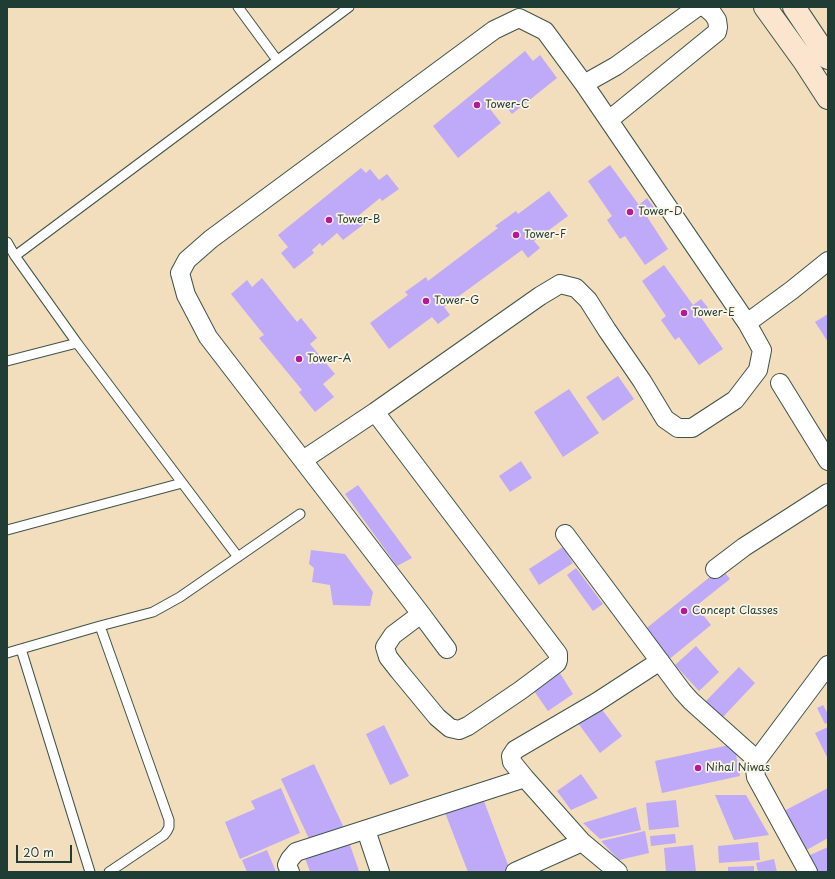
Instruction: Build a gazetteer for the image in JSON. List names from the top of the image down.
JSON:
{
  "places": [
    "Tower-C",
    "Tower-D",
    "Tower-B",
    "Tower-F",
    "Tower-G",
    "Tower-E",
    "Tower-A",
    "Concept Classes",
    "Nihal Niwas"
  ],
  "scale_bar": "20 m"
}
